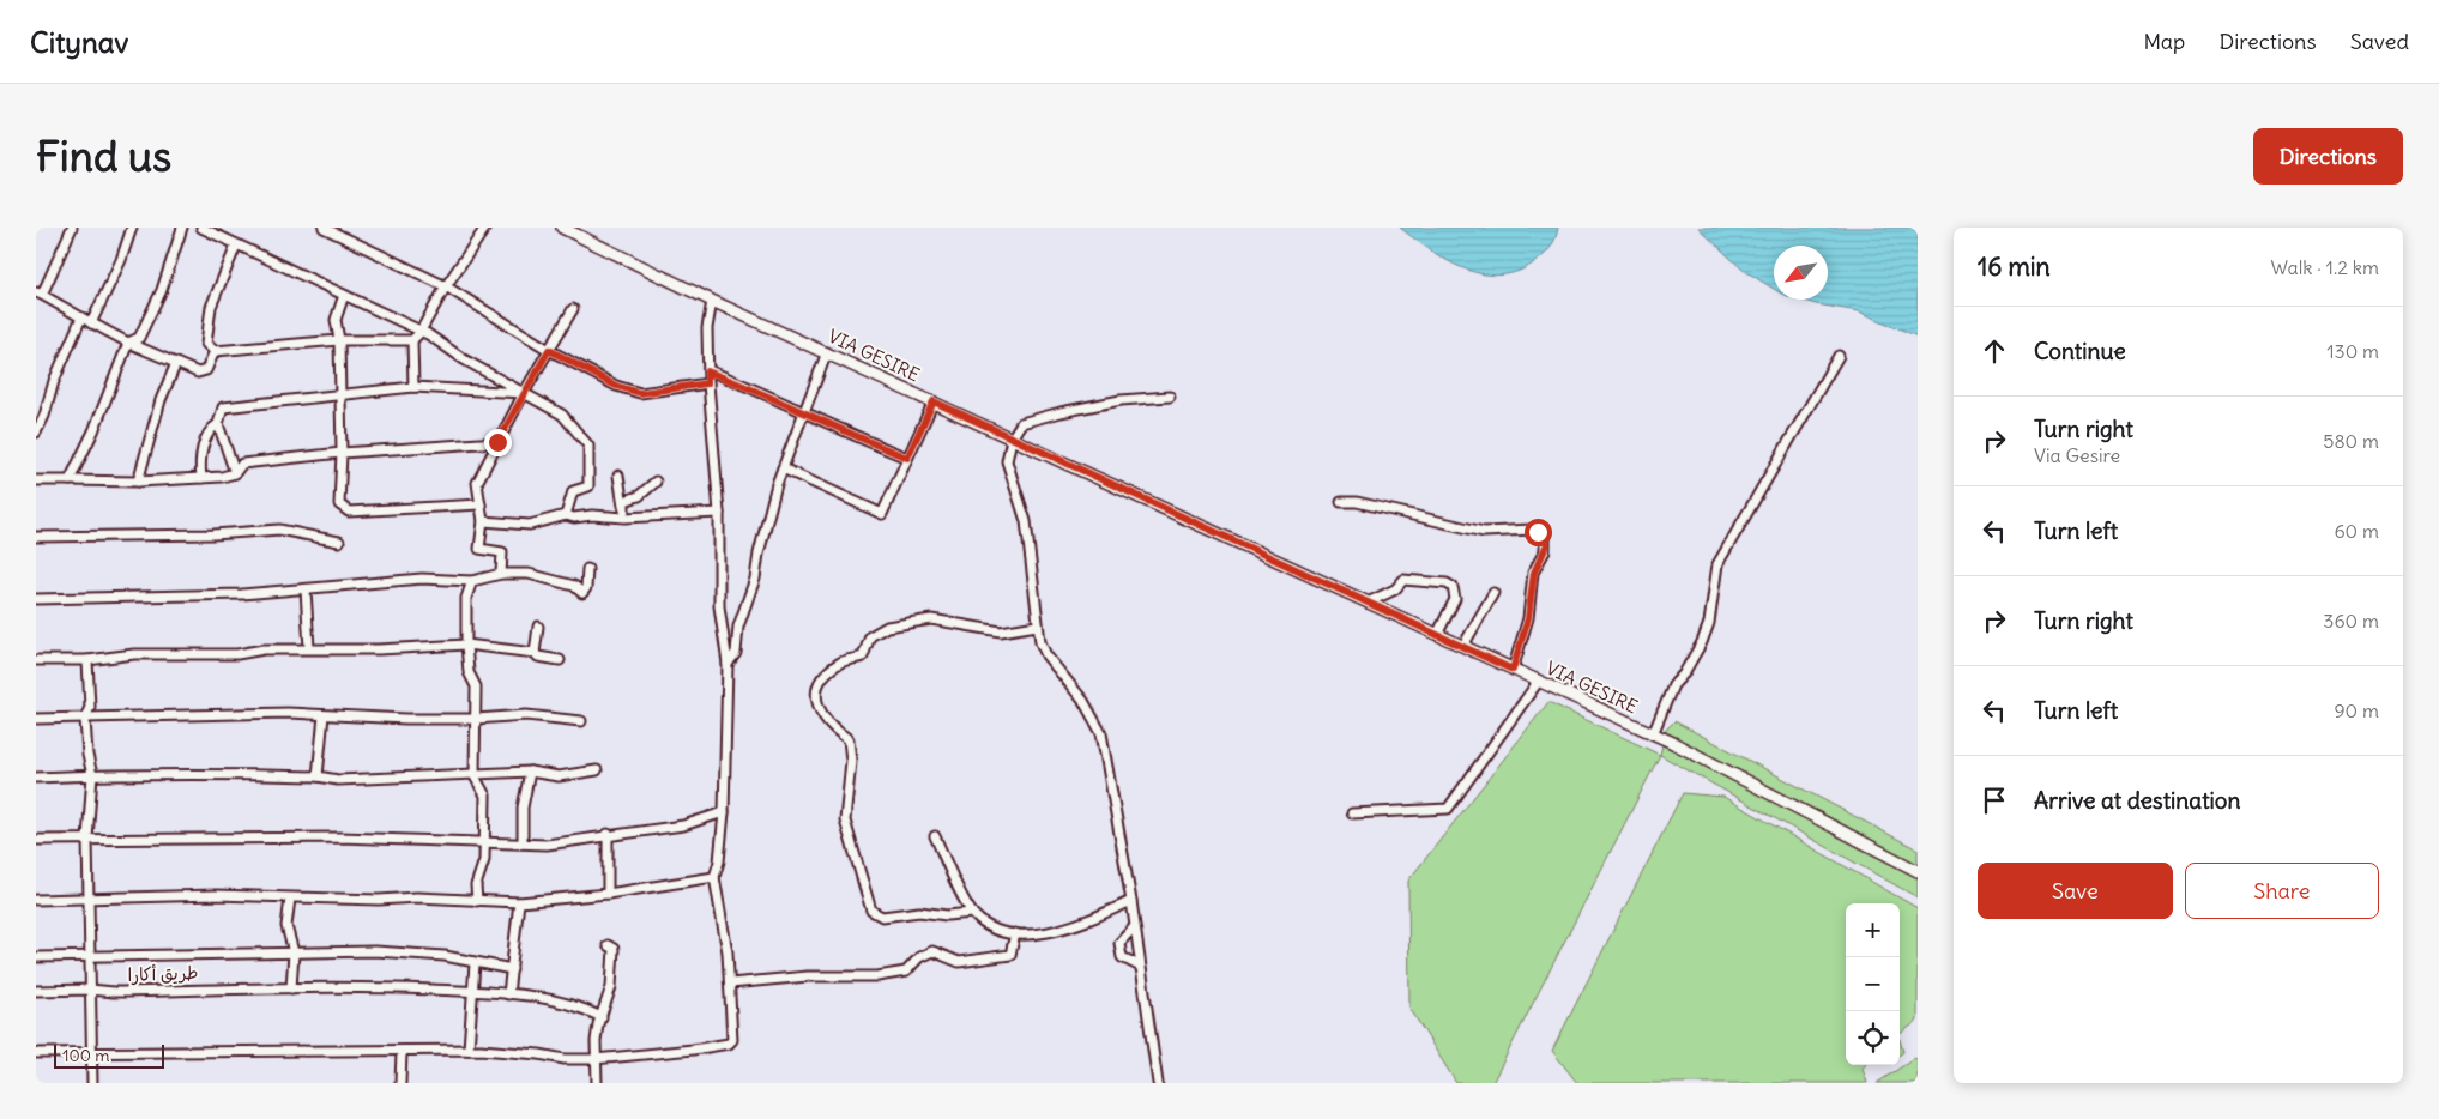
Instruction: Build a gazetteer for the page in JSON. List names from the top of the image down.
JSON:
{
  "streets": {
    "main road": ["VIA GESIRE"],
    "street": ["طريق أكارا"]
  },
  "scale_bar": "100 m",
  "north": "bottom left",
  "page": {
    "header": "Citynav",
    "nav": ["Map", "Directions", "Saved"],
    "buttons": [
      "Directions",
      ["Save", "Share"]
    ],
    "title": "Find us",
    "heading": ["16 min", "Walk · 1.2 km"],
    "list": [
      ["Continue", "130 m"],
      ["Turn right", "Via Gesire", "580 m"],
      ["Turn left", "60 m"],
      ["Turn right", "360 m"],
      ["Turn left", "90 m"],
      "Arrive at destination"
    ],
    "map_buttons": ["+", "−"],
    "scale": "100 m"
  }
}
